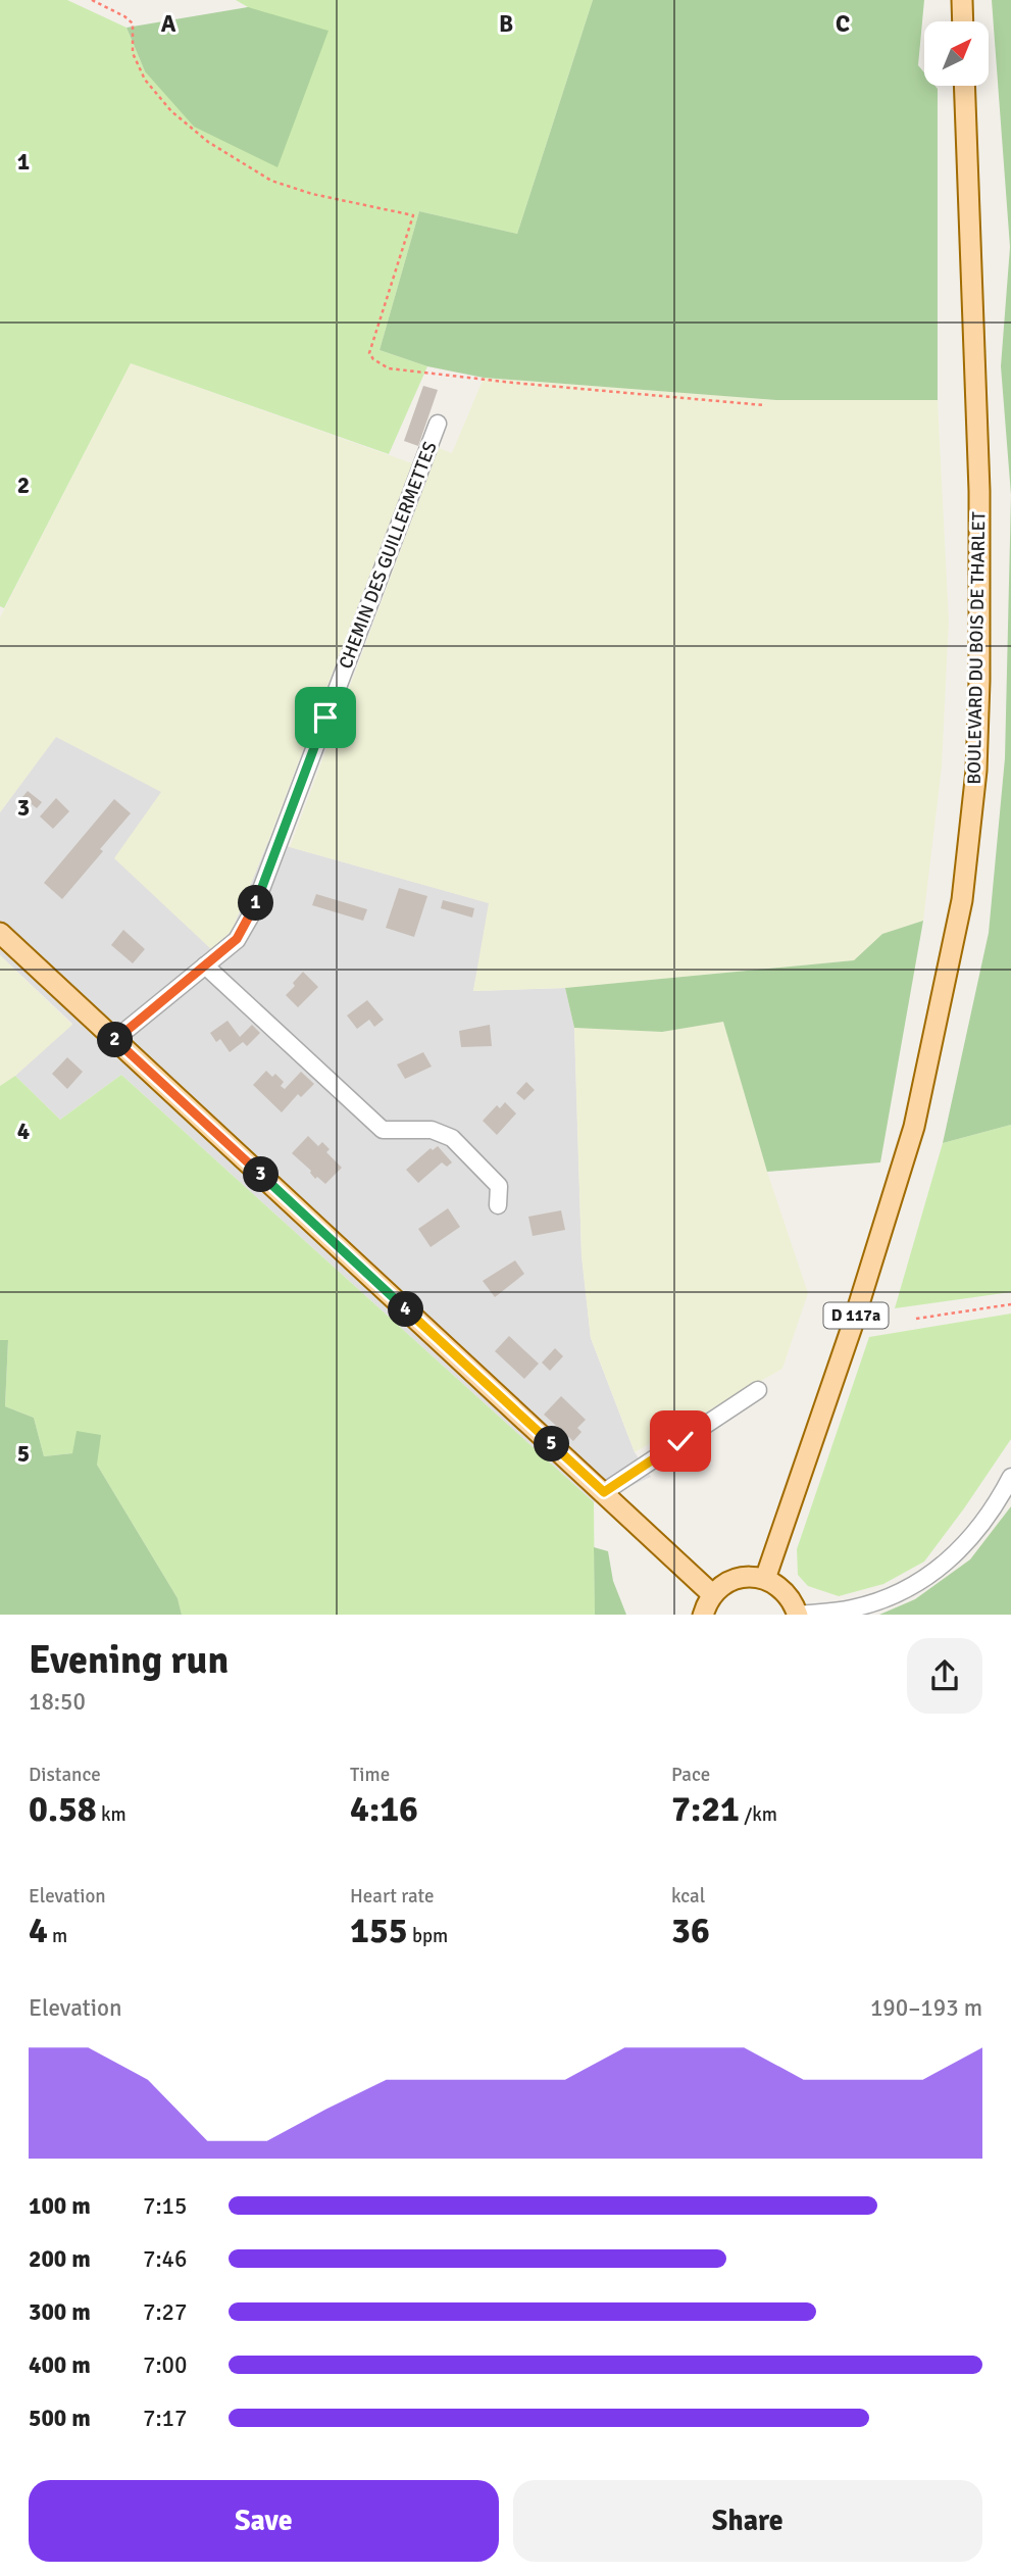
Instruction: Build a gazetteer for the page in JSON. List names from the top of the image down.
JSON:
{
  "streets": {
    "main road": ["BOULEVARD DU BOIS DE THARLET", "D 117a"],
    "street": ["CHEMIN DES GUILLERMETTES"]
  },
  "north": "top right",
  "page": {
    "pins": [
      "1",
      "2",
      "3",
      "4",
      "5"
    ],
    "heading": ["Evening run", "18:50"],
    "stats": [
      ["Distance", "0.58 km"],
      ["Time", "4:16"],
      ["Pace", "7:21 /km"],
      ["Elevation", "4 m"],
      ["Heart rate", "155 bpm"],
      ["kcal", "36"]
    ],
    "chart": ["Elevation", "190–193 m"],
    "list": [
      {
        "name": "100 m",
        "note": "7:15"
      },
      {
        "name": "200 m",
        "note": "7:46"
      },
      {
        "name": "300 m",
        "note": "7:27"
      },
      {
        "name": "400 m",
        "note": "7:00"
      },
      {
        "name": "500 m",
        "note": "7:17"
      }
    ],
    "buttons": ["Save", "Share"]
  },
  "grid": {
    "columns": ["A", "B", "C"],
    "rows": [
      "1",
      "2",
      "3",
      "4",
      "5"
    ]
  }
}
